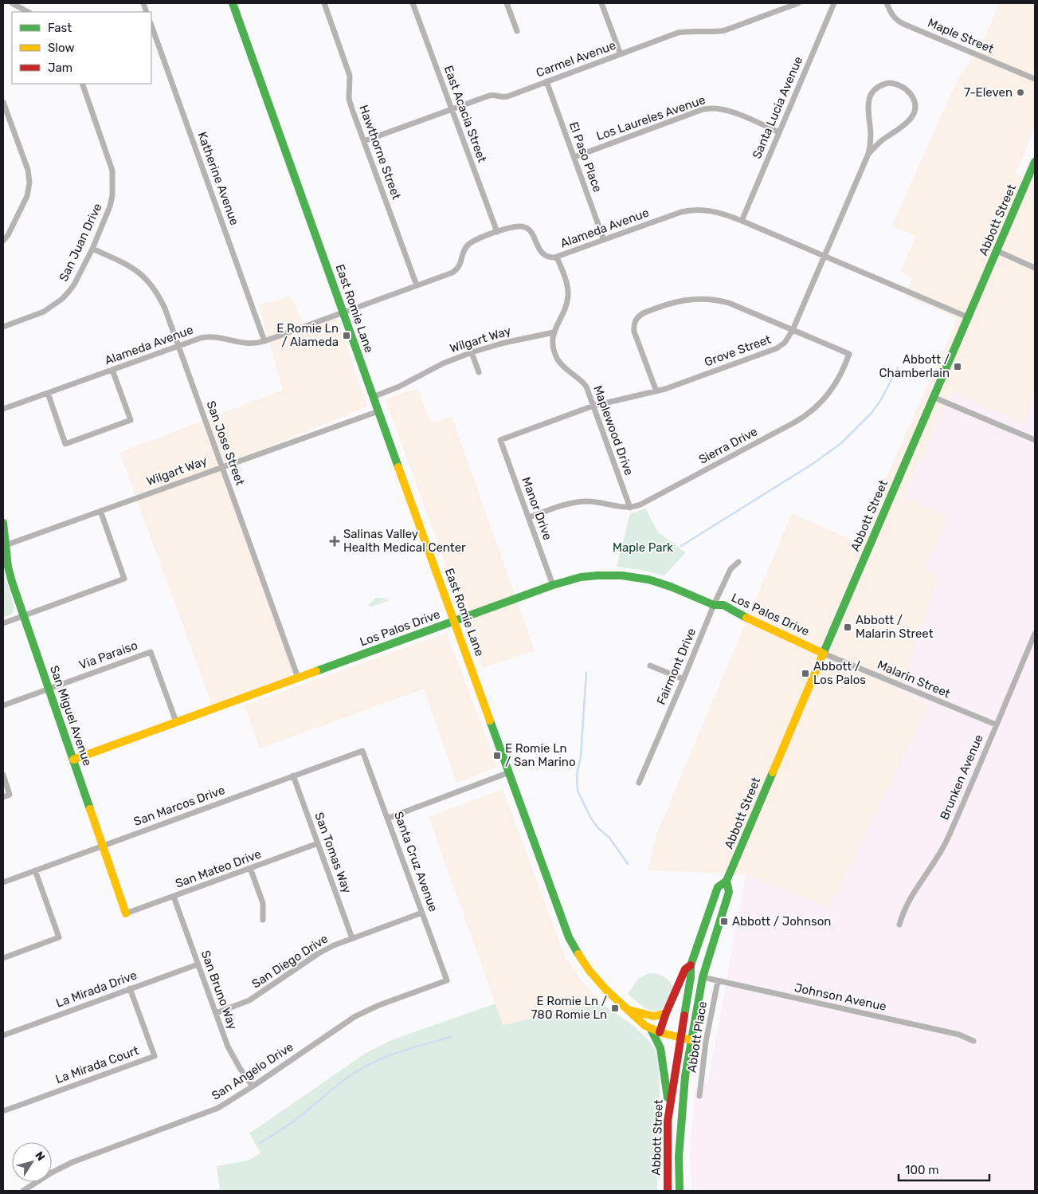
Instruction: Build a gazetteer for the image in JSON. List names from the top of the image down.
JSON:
{
  "streets": {
    "main road": [
      "Abbott Street",
      "East Romie Lane",
      "Los Palos Drive",
      "San Miguel Avenue"
    ],
    "street": [
      "Maple Street",
      "Carmel Avenue",
      "Santa Lucia Avenue",
      "East Acacia Street",
      "Los Laureles Avenue",
      "Hawthorne Street",
      "El Paso Place",
      "Katherine Avenue",
      "Alameda Avenue",
      "San Juan Drive",
      "Wilgart Way",
      "Grove Street",
      "Maplewood Drive",
      "San Jose Street",
      "Sierra Drive",
      "Manor Drive",
      "Via Paraiso",
      "Fairmont Drive",
      "Malarin Street",
      "Brunken Avenue",
      "San Marcos Drive",
      "San Tomas Way",
      "Santa Cruz Avenue",
      "San Mateo Drive",
      "San Diego Drive",
      "La Mirada Drive",
      "San Bruno Way",
      "Johnson Avenue",
      "Abbott Place",
      "La Mirada Court",
      "San Angelo Drive"
    ]
  },
  "crossings": [
    ["Carmel Avenue", "East Acacia Street"],
    ["Carmel Avenue", "Hawthorne Street"],
    ["Carmel Avenue", "El Paso Place"],
    ["Santa Lucia Avenue", "Los Laureles Avenue"],
    ["Santa Lucia Avenue", "Alameda Avenue"],
    ["East Acacia Street", "Alameda Avenue"],
    ["Los Laureles Avenue", "El Paso Place"],
    ["Hawthorne Street", "Alameda Avenue"],
    ["El Paso Place", "Alameda Avenue"],
    ["Katherine Avenue", "Alameda Avenue"],
    ["Abbott Street", "Alameda Avenue"],
    ["Abbott Street", "East Romie Lane"],
    ["Abbott Street", "Los Palos Drive"],
    ["Abbott Street", "Malarin Street"],
    ["Abbott Street", "Johnson Avenue"],
    ["Alameda Avenue", "East Romie Lane"],
    ["Alameda Avenue", "Grove Street"],
    ["Alameda Avenue", "San Jose Street"],
    ["San Juan Drive", "San Jose Street"],
    ["East Romie Lane", "Wilgart Way"],
    ["East Romie Lane", "Los Palos Drive"],
    ["Wilgart Way", "Maplewood Drive"],
    ["Wilgart Way", "San Jose Street"],
    ["Wilgart Way", "San Miguel Avenue"],
    ["Grove Street", "Maplewood Drive"],
    ["Grove Street", "Sierra Drive"],
    ["Grove Street", "Manor Drive"],
    ["Maplewood Drive", "Sierra Drive"],
    ["San Jose Street", "Los Palos Drive"],
    ["Manor Drive", "Los Palos Drive"],
    ["Los Palos Drive", "Via Paraiso"],
    ["Los Palos Drive", "Fairmont Drive"],
    ["Los Palos Drive", "Malarin Street"],
    ["Los Palos Drive", "San Miguel Avenue"],
    ["Via Paraiso", "San Miguel Avenue"],
    ["Malarin Street", "Brunken Avenue"],
    ["San Miguel Avenue", "San Marcos Drive"],
    ["San Miguel Avenue", "San Mateo Drive"],
    ["San Marcos Drive", "San Tomas Way"],
    ["San Marcos Drive", "Santa Cruz Avenue"],
    ["San Tomas Way", "San Mateo Drive"],
    ["San Tomas Way", "San Diego Drive"],
    ["Santa Cruz Avenue", "San Diego Drive"],
    ["Santa Cruz Avenue", "San Angelo Drive"],
    ["San Mateo Drive", "San Bruno Way"],
    ["San Diego Drive", "San Bruno Way"],
    ["La Mirada Drive", "San Bruno Way"],
    ["La Mirada Drive", "La Mirada Court"],
    ["San Bruno Way", "San Angelo Drive"],
    ["Johnson Avenue", "Abbott Place"]
  ],
  "parks": ["Maple Park"],
  "places": {
    "other": ["7-Eleven"],
    "transit": [
      "E Romie Ln / Alameda",
      "Abbott / Chamberlain",
      "Abbott / Malarin Street",
      "Abbott / Los Palos",
      "E Romie Ln / San Marino",
      "Abbott / Johnson",
      "E Romie Ln / 780 Romie Ln"
    ],
    "health": ["Salinas Valley Health Medical Center"]
  },
  "legend": ["Fast", "Slow", "Jam"],
  "scale_bar": "100 m",
  "north": "top right"
}
